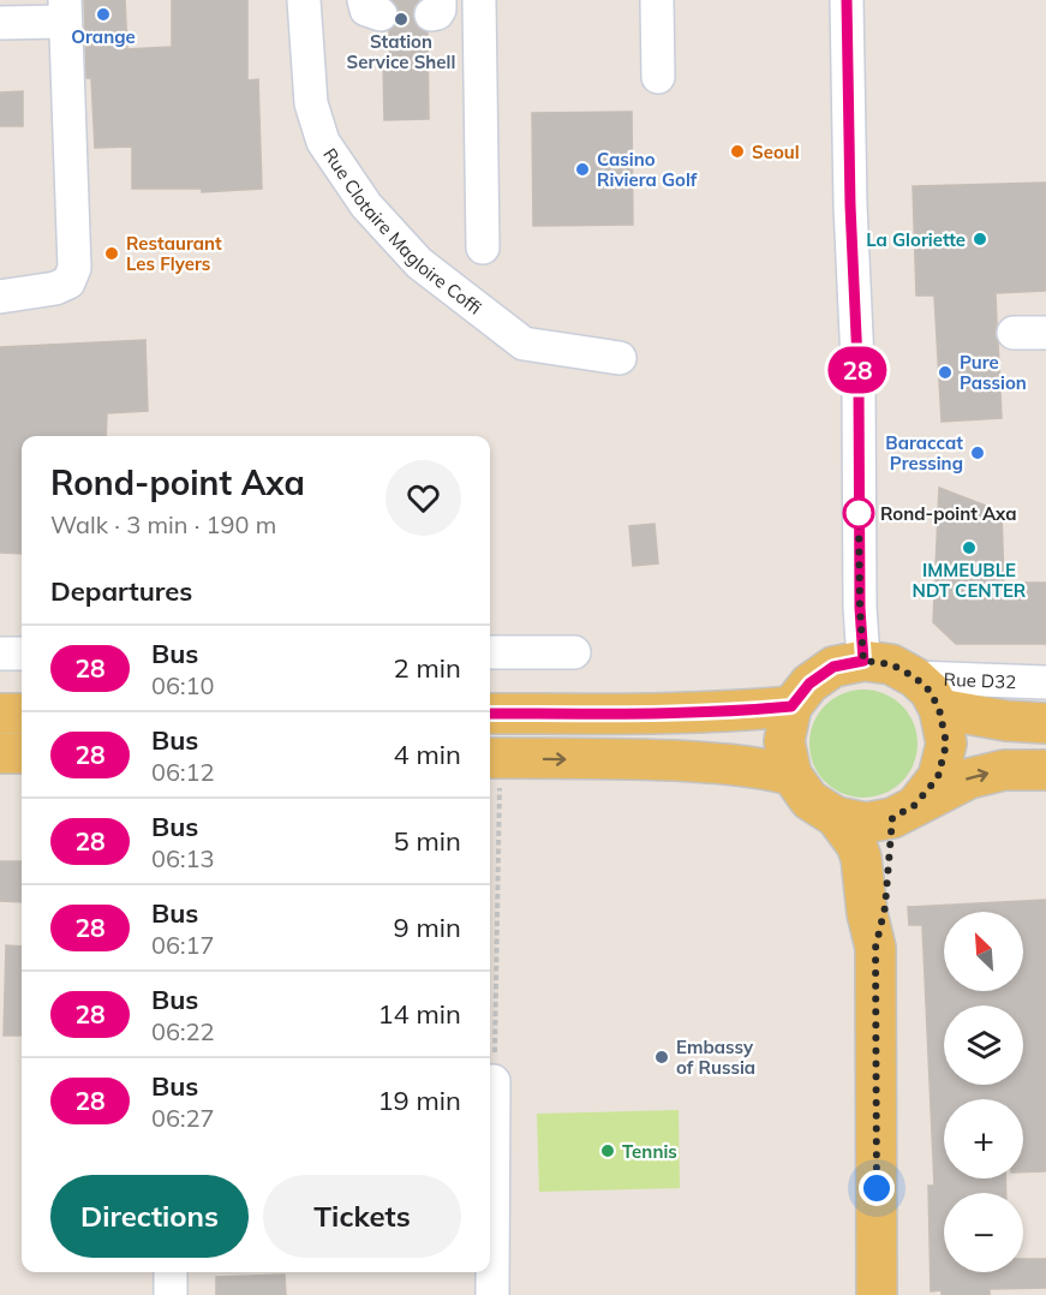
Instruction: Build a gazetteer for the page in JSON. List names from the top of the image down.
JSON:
{
  "streets": {
    "street": ["Rue Clotaire Magloire Coffi", "Rue D32"]
  },
  "places": [
    "Orange",
    "Station Service Shell",
    "Seoul",
    "Casino Riviera Golf",
    "La Gloriette",
    "Restaurant Les Flyers",
    "Pure Passion",
    "Baraccat Pressing",
    "Rond-point Axa",
    "IMMEUBLE NDT CENTER",
    "Embassy of Russia",
    "Tennis"
  ],
  "lines": ["bus line 28"],
  "north": "top left",
  "page": {
    "on_map": "28",
    "heading": [
      ["Rond-point Axa", "Walk · 3 min · 190 m"],
      "Departures"
    ],
    "list": [
      {
        "mark": "28",
        "name": "Bus",
        "note": "06:10",
        "value": "2 min"
      },
      {
        "mark": "28",
        "name": "Bus",
        "note": "06:12",
        "value": "4 min"
      },
      {
        "mark": "28",
        "name": "Bus",
        "note": "06:13",
        "value": "5 min"
      },
      {
        "mark": "28",
        "name": "Bus",
        "note": "06:17",
        "value": "9 min"
      },
      {
        "mark": "28",
        "name": "Bus",
        "note": "06:22",
        "value": "14 min"
      },
      {
        "mark": "28",
        "name": "Bus",
        "note": "06:27",
        "value": "19 min"
      }
    ],
    "map_buttons": ["+", "−"],
    "buttons": ["Directions", "Tickets"]
  }
}
